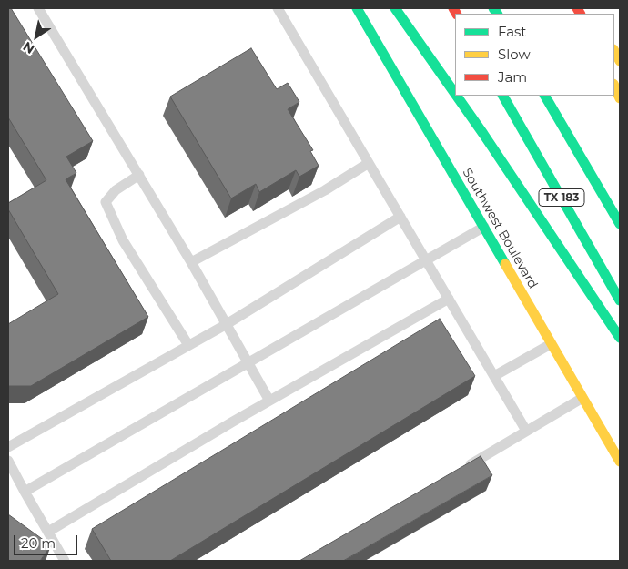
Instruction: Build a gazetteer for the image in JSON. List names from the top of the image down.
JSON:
{
  "streets": {
    "main road": ["TX 183", "Southwest Boulevard"]
  },
  "legend": ["Fast", "Slow", "Jam"],
  "scale_bar": "20 m",
  "north": "bottom left"
}
